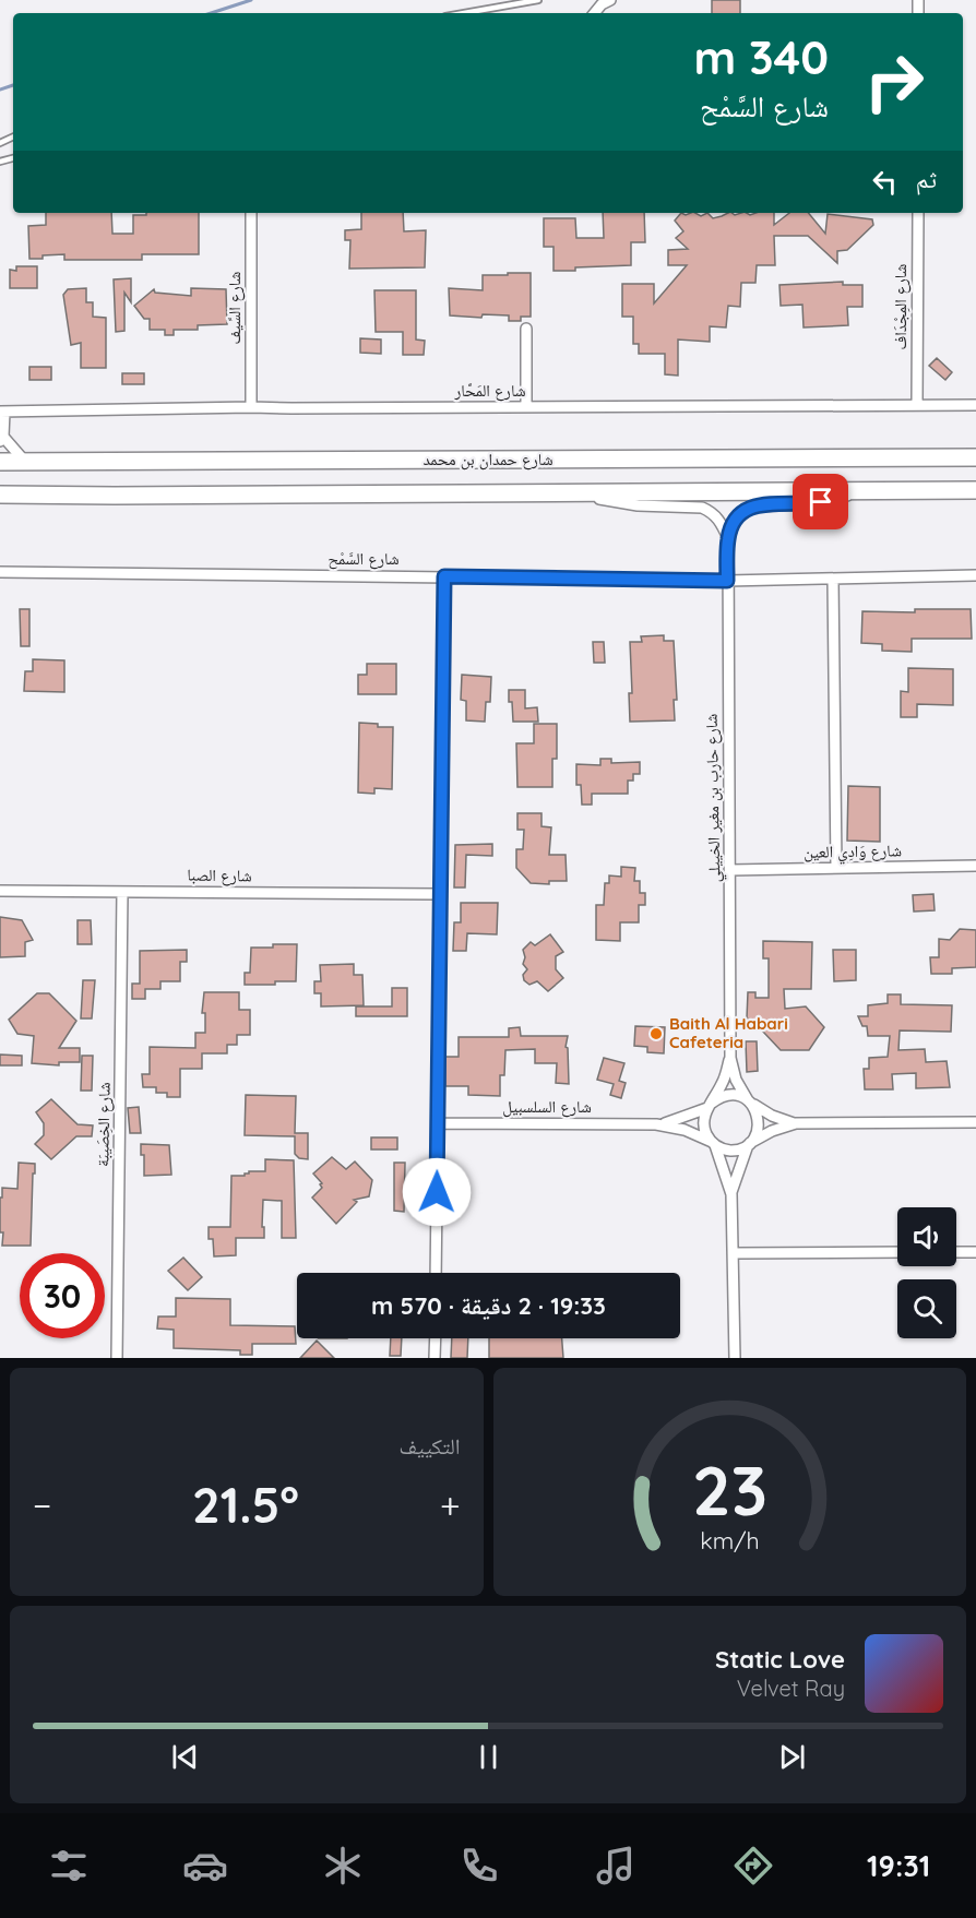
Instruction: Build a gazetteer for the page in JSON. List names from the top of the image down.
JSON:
{
  "streets": {
    "main road": ["شارع حمدان بن محمد"],
    "street": [
      "شارع المِجْدَاف",
      "شارع السِّيف",
      "شارع المَحَّار",
      "شارع السَّمْح",
      "شارع حارب بن مغير الخييلي",
      "شارع وَادِي العين",
      "شارع الصبا",
      "شارع السلسبيل",
      "شارع الخِصَيبَة"
    ]
  },
  "crossings": [
    ["شارع المِجْدَاف", "شارع المَحَّار"],
    ["شارع السِّيف", "شارع المَحَّار"],
    ["شارع المَحَّار", "شارع حمدان بن محمد"],
    ["شارع حمدان بن محمد", "شارع حارب بن مغير الخييلي"],
    ["شارع السَّمْح", "شارع حارب بن مغير الخييلي"],
    ["شارع حارب بن مغير الخييلي", "شارع وَادِي العين"],
    ["شارع حارب بن مغير الخييلي", "شارع السلسبيل"],
    ["شارع الصبا", "شارع الخِصَيبَة"]
  ],
  "places": ["Baith Al Habari Cafeteria"],
  "page": {
    "turn": ["340 m", "شارع السَّمْح"],
    "then": "ثم",
    "limit": "30",
    "trip": "19:33 · 2 دقيقة · 570 m",
    "tile": "التكييف",
    "heat": ["−", "21.5°", "+"],
    "song": ["Static Love", "Velvet Ray"],
    "tabs": "19:31",
    "gauge": ["23", "km/h"]
  }
}
